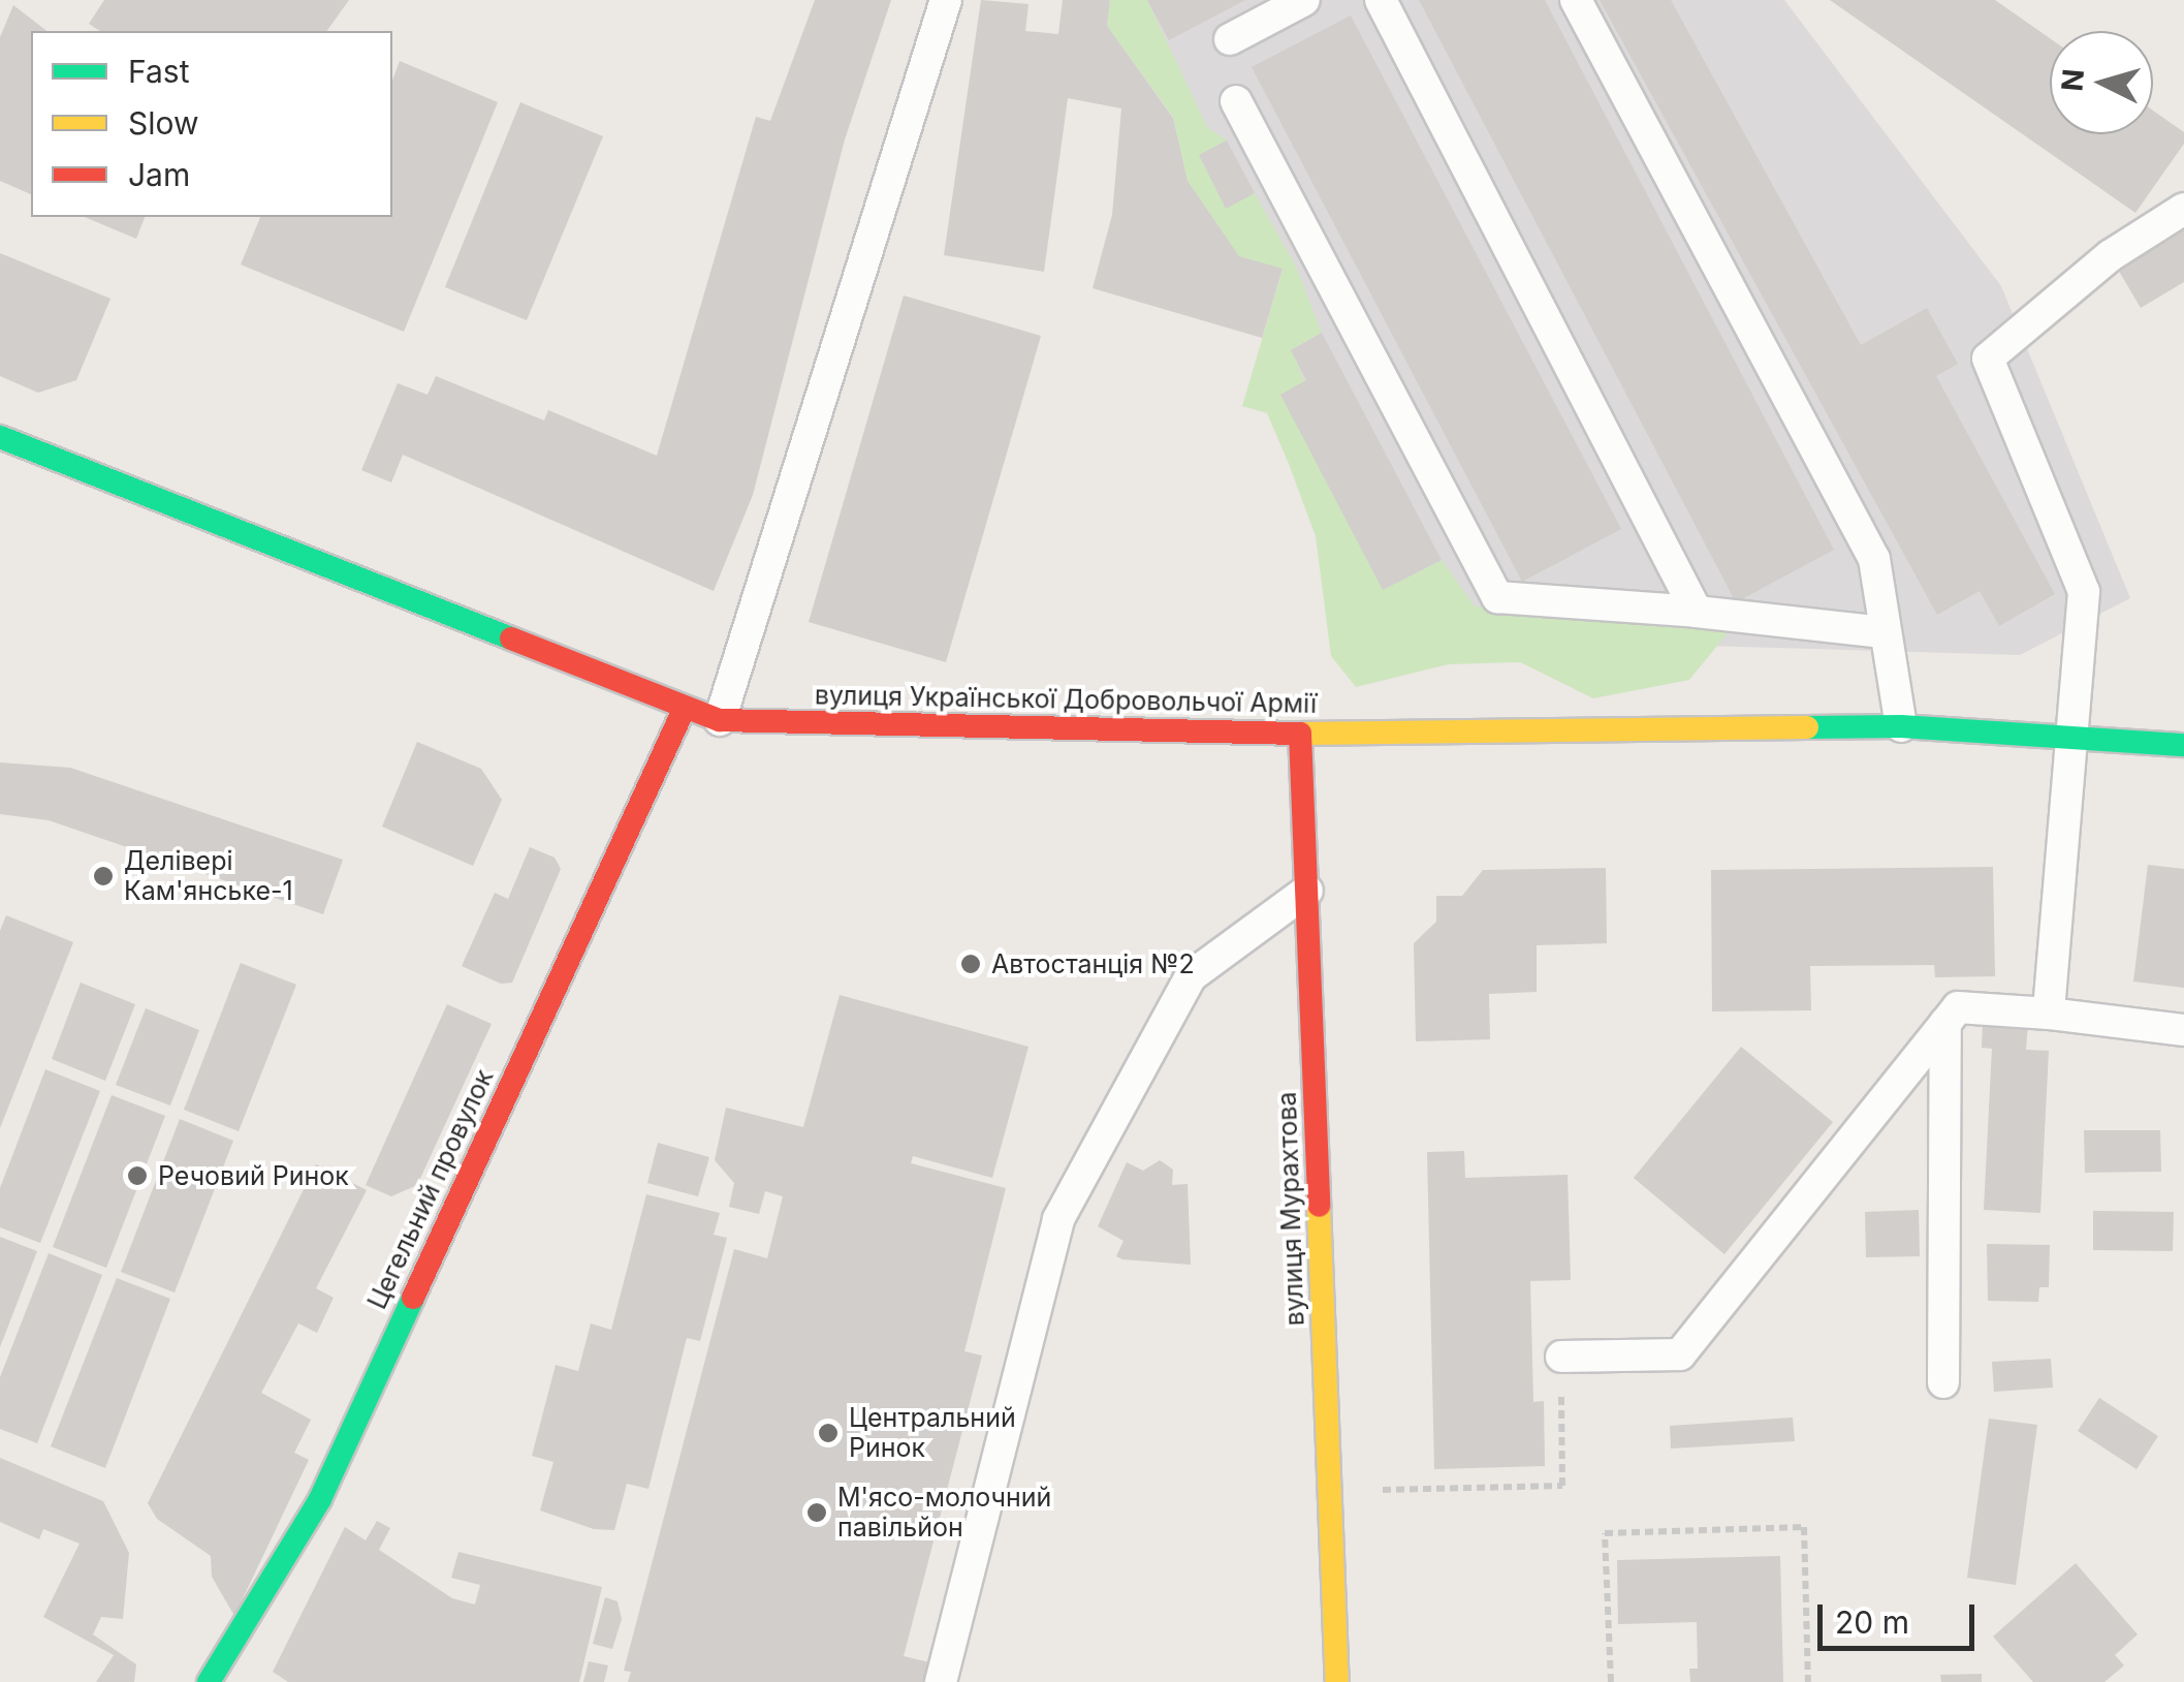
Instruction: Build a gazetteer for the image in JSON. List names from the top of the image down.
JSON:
{
  "streets": {
    "street": ["вулиця Української Добровольчої Армії", "Цегельний провулок", "вулиця Мурахтова"]
  },
  "crossings": [
    ["вулиця Української Добровольчої Армії", "Цегельний провулок"],
    ["вулиця Української Добровольчої Армії", "вулиця Мурахтова"]
  ],
  "places": [
    "Делівері Кам'янське-1",
    "Автостанція №2",
    "Речовий Ринок",
    "Центральний Ринок",
    "М'ясо-молочний павільйон"
  ],
  "legend": ["Fast", "Slow", "Jam"],
  "scale_bar": "20 m",
  "north": "left"
}
